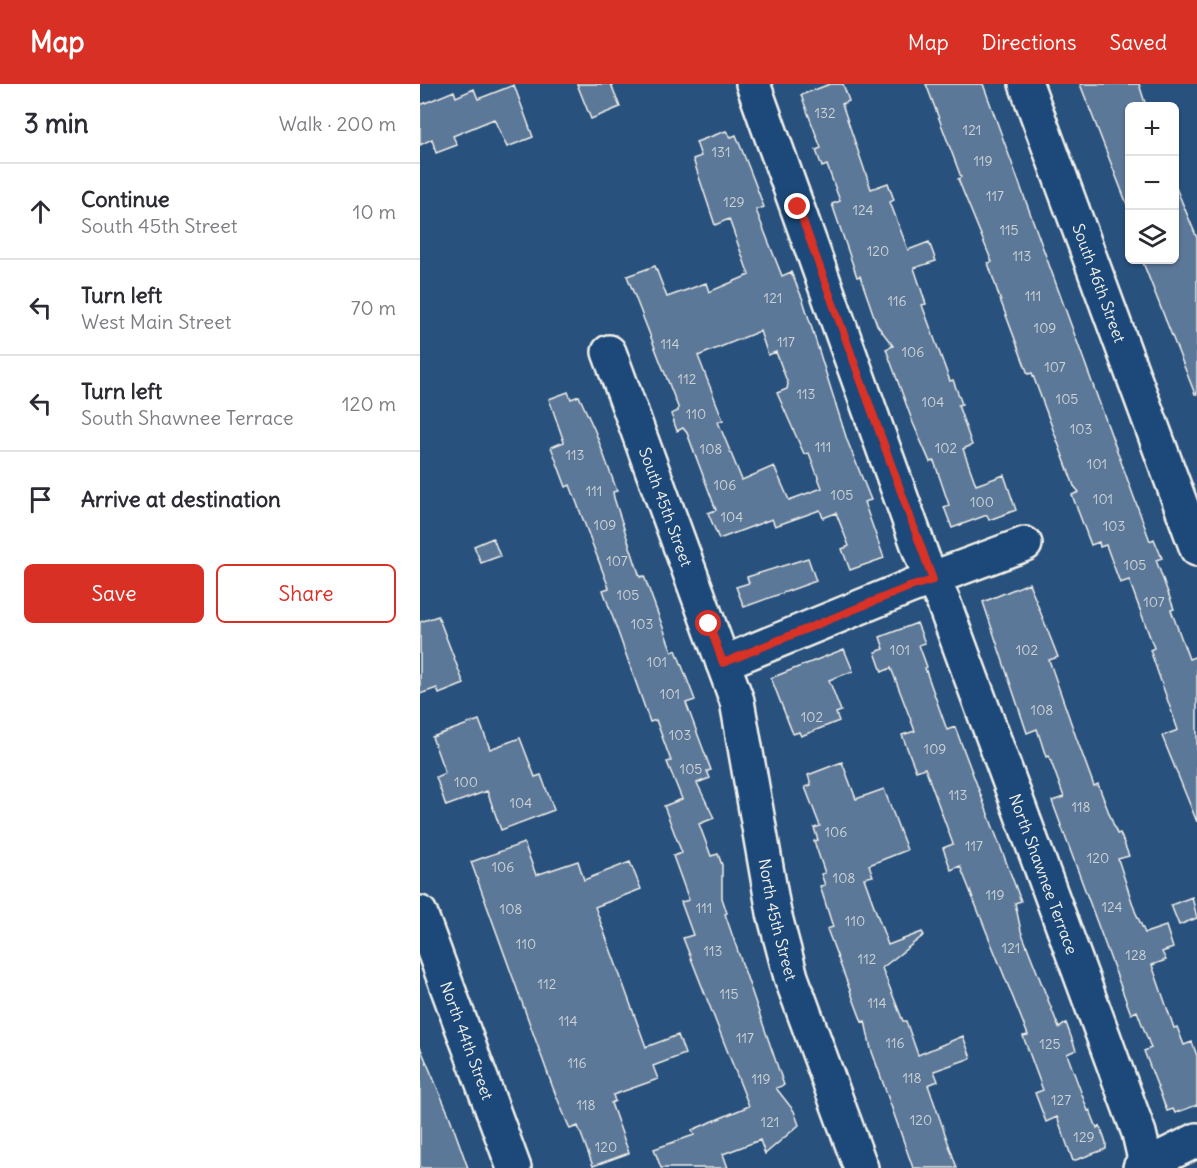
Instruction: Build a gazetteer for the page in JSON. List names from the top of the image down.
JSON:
{
  "streets": {
    "street": [
      "South 46th Street",
      "South 45th Street",
      "North Shawnee Terrace",
      "North 45th Street",
      "North 44th Street"
    ]
  },
  "crossings": [
    ["South 45th Street", "North 45th Street"]
  ],
  "house_numbers": [
    "132",
    "121",
    "131",
    "119",
    "117",
    "129",
    "124",
    "115",
    "120",
    "113",
    "111",
    "121",
    "116",
    "109",
    "117",
    "114",
    "106",
    "107",
    "112",
    "113",
    "105",
    "104",
    "110",
    "103",
    "111",
    "102",
    "108",
    "113",
    "101",
    "106",
    "111",
    "105",
    "101",
    "100",
    "104",
    "109",
    "103",
    "107",
    "105",
    "105",
    "107",
    "103",
    "101",
    "102",
    "101",
    "101",
    "108",
    "102",
    "103",
    "109",
    "105",
    "100",
    "113",
    "104",
    "118",
    "106",
    "117",
    "120",
    "106",
    "108",
    "119",
    "124",
    "111",
    "108",
    "110",
    "110",
    "121",
    "113",
    "128",
    "112",
    "112",
    "115",
    "114",
    "114",
    "117",
    "116",
    "125",
    "116",
    "118",
    "119",
    "127",
    "118",
    "120",
    "121",
    "129",
    "120"
  ],
  "page": {
    "header": "Map",
    "nav": ["Map", "Directions", "Saved"],
    "heading": ["3 min", "Walk · 200 m"],
    "map_buttons": ["+", "−"],
    "list": [
      ["Continue", "South 45th Street", "10 m"],
      ["Turn left", "West Main Street", "70 m"],
      ["Turn left", "South Shawnee Terrace", "120 m"],
      "Arrive at destination"
    ],
    "buttons": ["Save", "Share"]
  }
}
